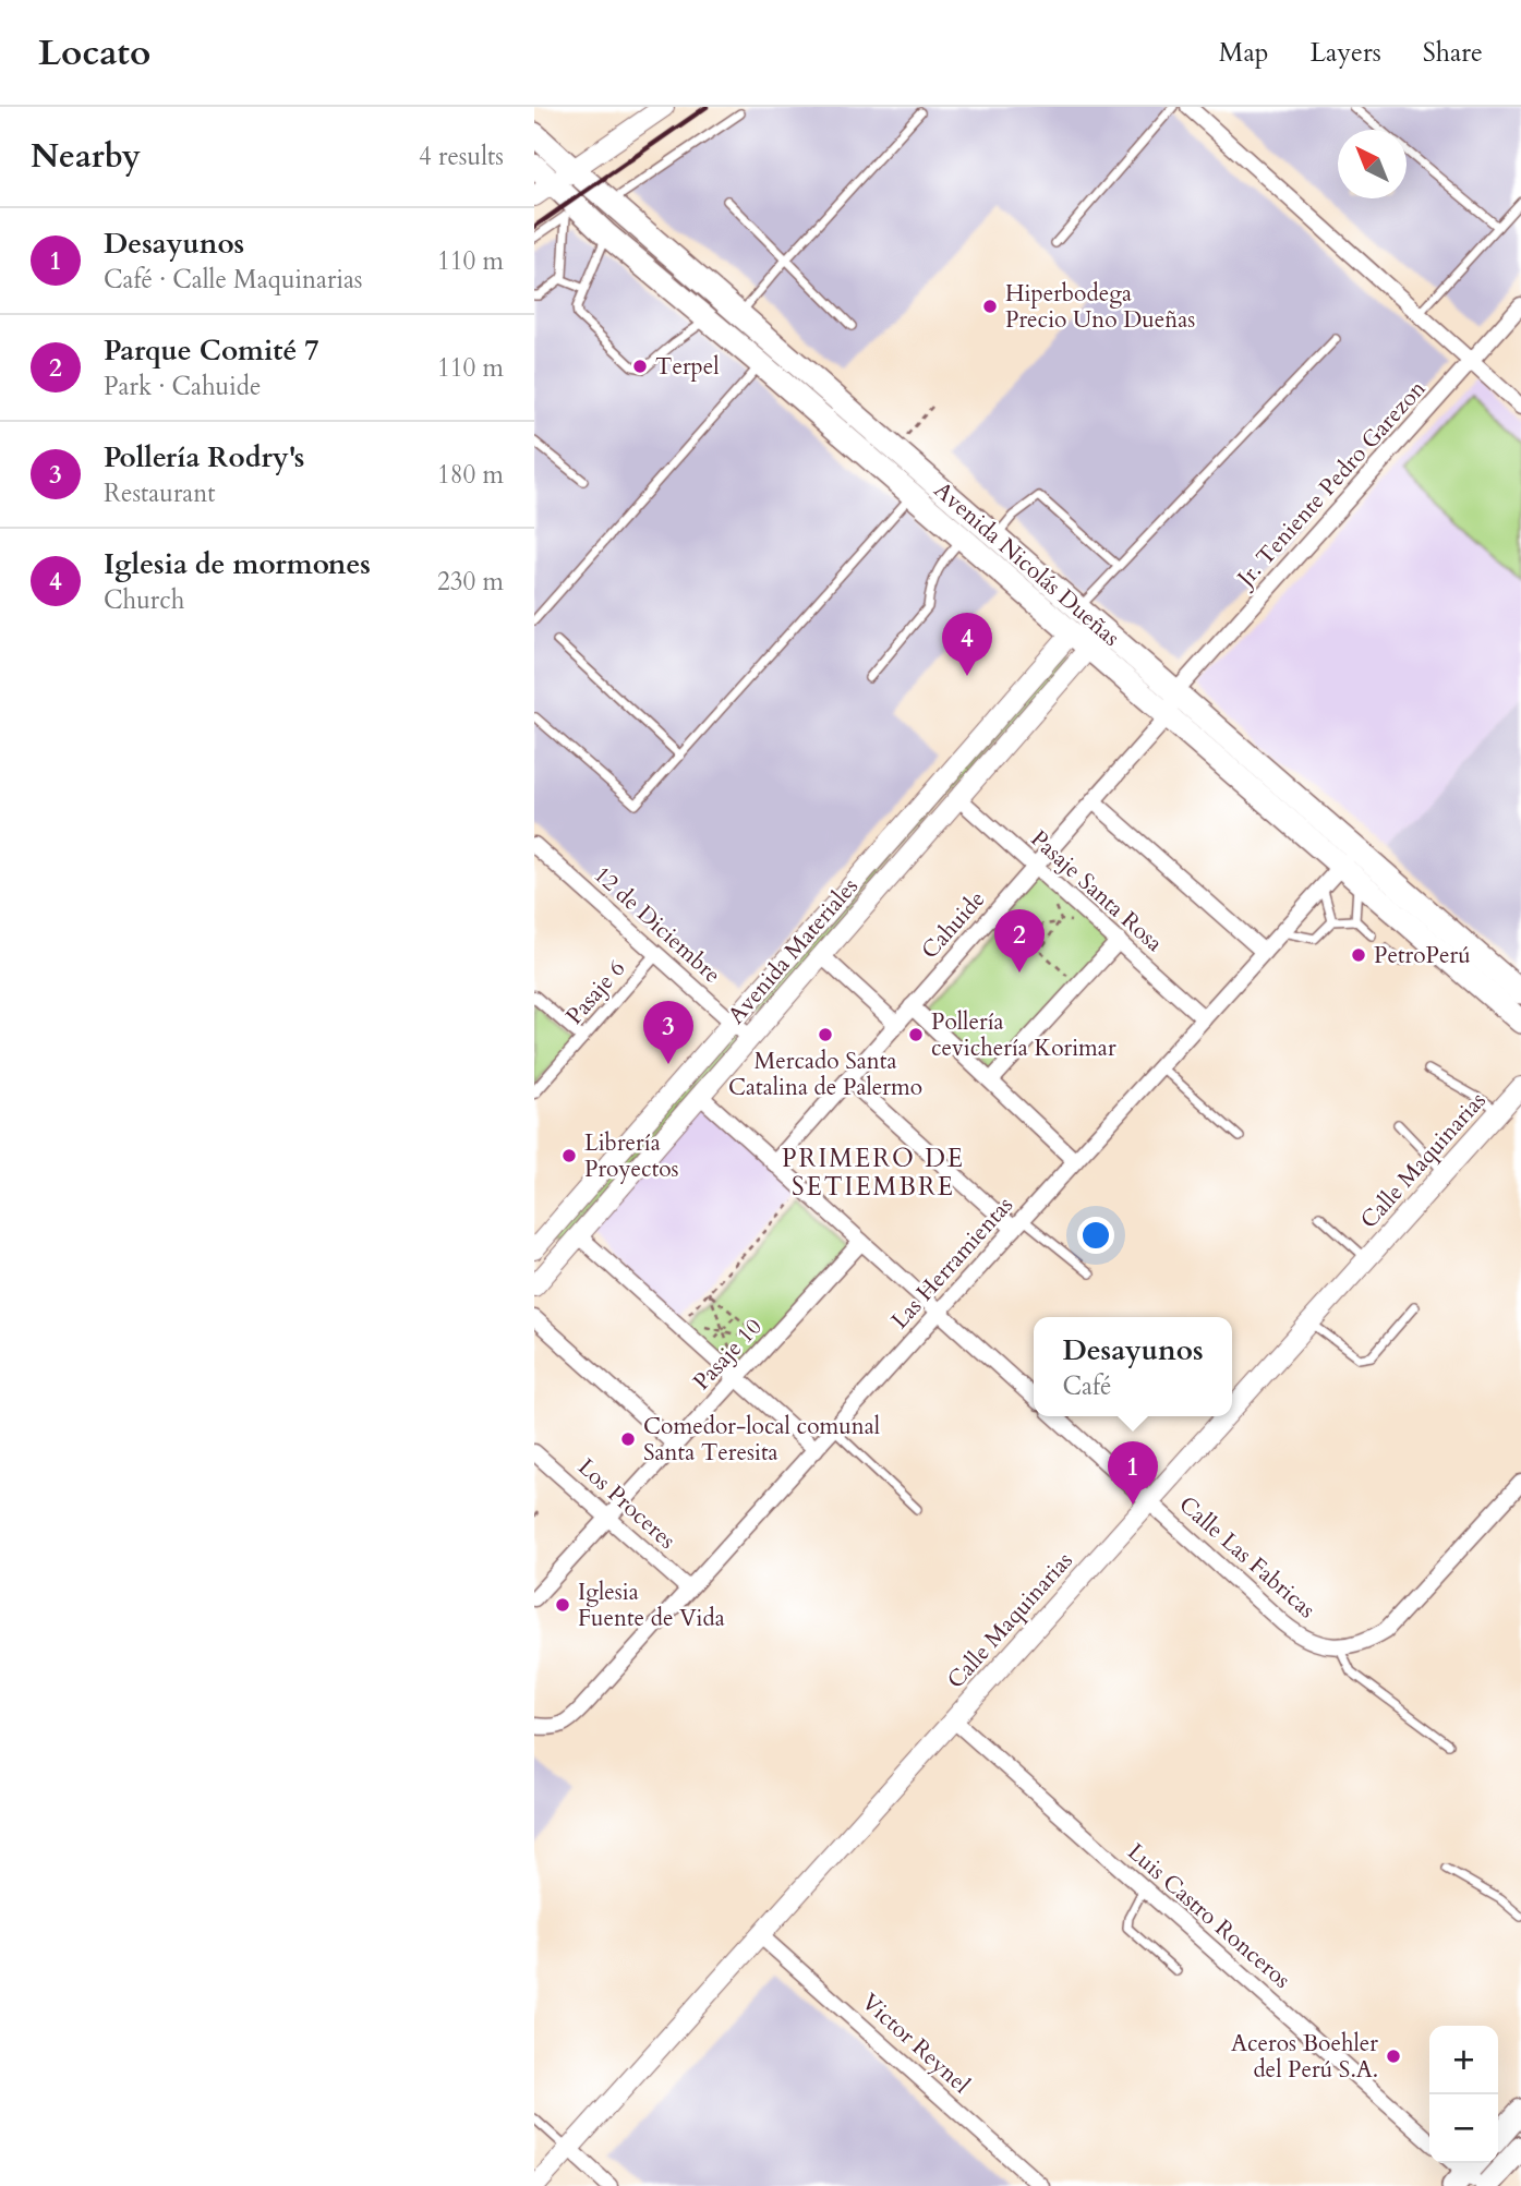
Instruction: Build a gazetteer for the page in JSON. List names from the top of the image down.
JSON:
{
  "streets": {
    "main road": ["Avenida Nicolás Dueñas"],
    "street": [
      "Jr. Teniente Pedro Garezon",
      "Pasaje Santa Rosa",
      "12 de Diciembre",
      "Cahuide",
      "Avenida Materiales",
      "Pasaje 6",
      "Calle Maquinarias",
      "Las Herramientas",
      "Pasaje 10",
      "Los Proceres",
      "Calle Las Fabricas",
      "Luis Castro Ronceros",
      "Victor Reynel"
    ]
  },
  "crossings": [
    ["Jr. Teniente Pedro Garezon", "Avenida Nicolás Dueñas"],
    ["Avenida Nicolás Dueñas", "Cahuide"],
    ["Avenida Nicolás Dueñas", "Avenida Materiales"],
    ["Avenida Nicolás Dueñas", "Las Herramientas"],
    ["Pasaje Santa Rosa", "Cahuide"],
    ["Pasaje Santa Rosa", "Avenida Materiales"],
    ["Pasaje Santa Rosa", "Las Herramientas"],
    ["12 de Diciembre", "Avenida Materiales"],
    ["12 de Diciembre", "Pasaje 6"],
    ["Calle Maquinarias", "Calle Las Fabricas"],
    ["Calle Maquinarias", "Luis Castro Ronceros"],
    ["Calle Maquinarias", "Victor Reynel"],
    ["Las Herramientas", "Los Proceres"],
    ["Pasaje 10", "Los Proceres"]
  ],
  "districts": ["PRIMERO DE SETIEMBRE"],
  "places": [
    "Hiperbodega Precio Uno Dueñas",
    "Terpel",
    "PetroPerú",
    "Mercado Santa Catalina de Palermo",
    "Pollería cevichería Korimar",
    "Librería Proyectos",
    "Comedor-local comunal Santa Teresita",
    "Iglesia Fuente de Vida",
    "Aceros Boehler del Perú S.A."
  ],
  "north": "top left",
  "page": {
    "header": "Locato",
    "nav": ["Map", "Layers", "Share"],
    "heading": ["Nearby", "4 results"],
    "list": [
      {
        "mark": "1",
        "name": "Desayunos",
        "note": "Café · Calle Maquinarias",
        "value": "110 m"
      },
      {
        "mark": "2",
        "name": "Parque Comité 7",
        "note": "Park · Cahuide",
        "value": "110 m"
      },
      {
        "mark": "3",
        "name": "Pollería Rodry's",
        "note": "Restaurant",
        "value": "180 m"
      },
      {
        "mark": "4",
        "name": "Iglesia de mormones",
        "note": "Church",
        "value": "230 m"
      }
    ],
    "pins": [
      "4",
      "2",
      "3",
      "1"
    ],
    "popup": ["Desayunos", "Café"],
    "map_buttons": ["+", "−"]
  }
}
